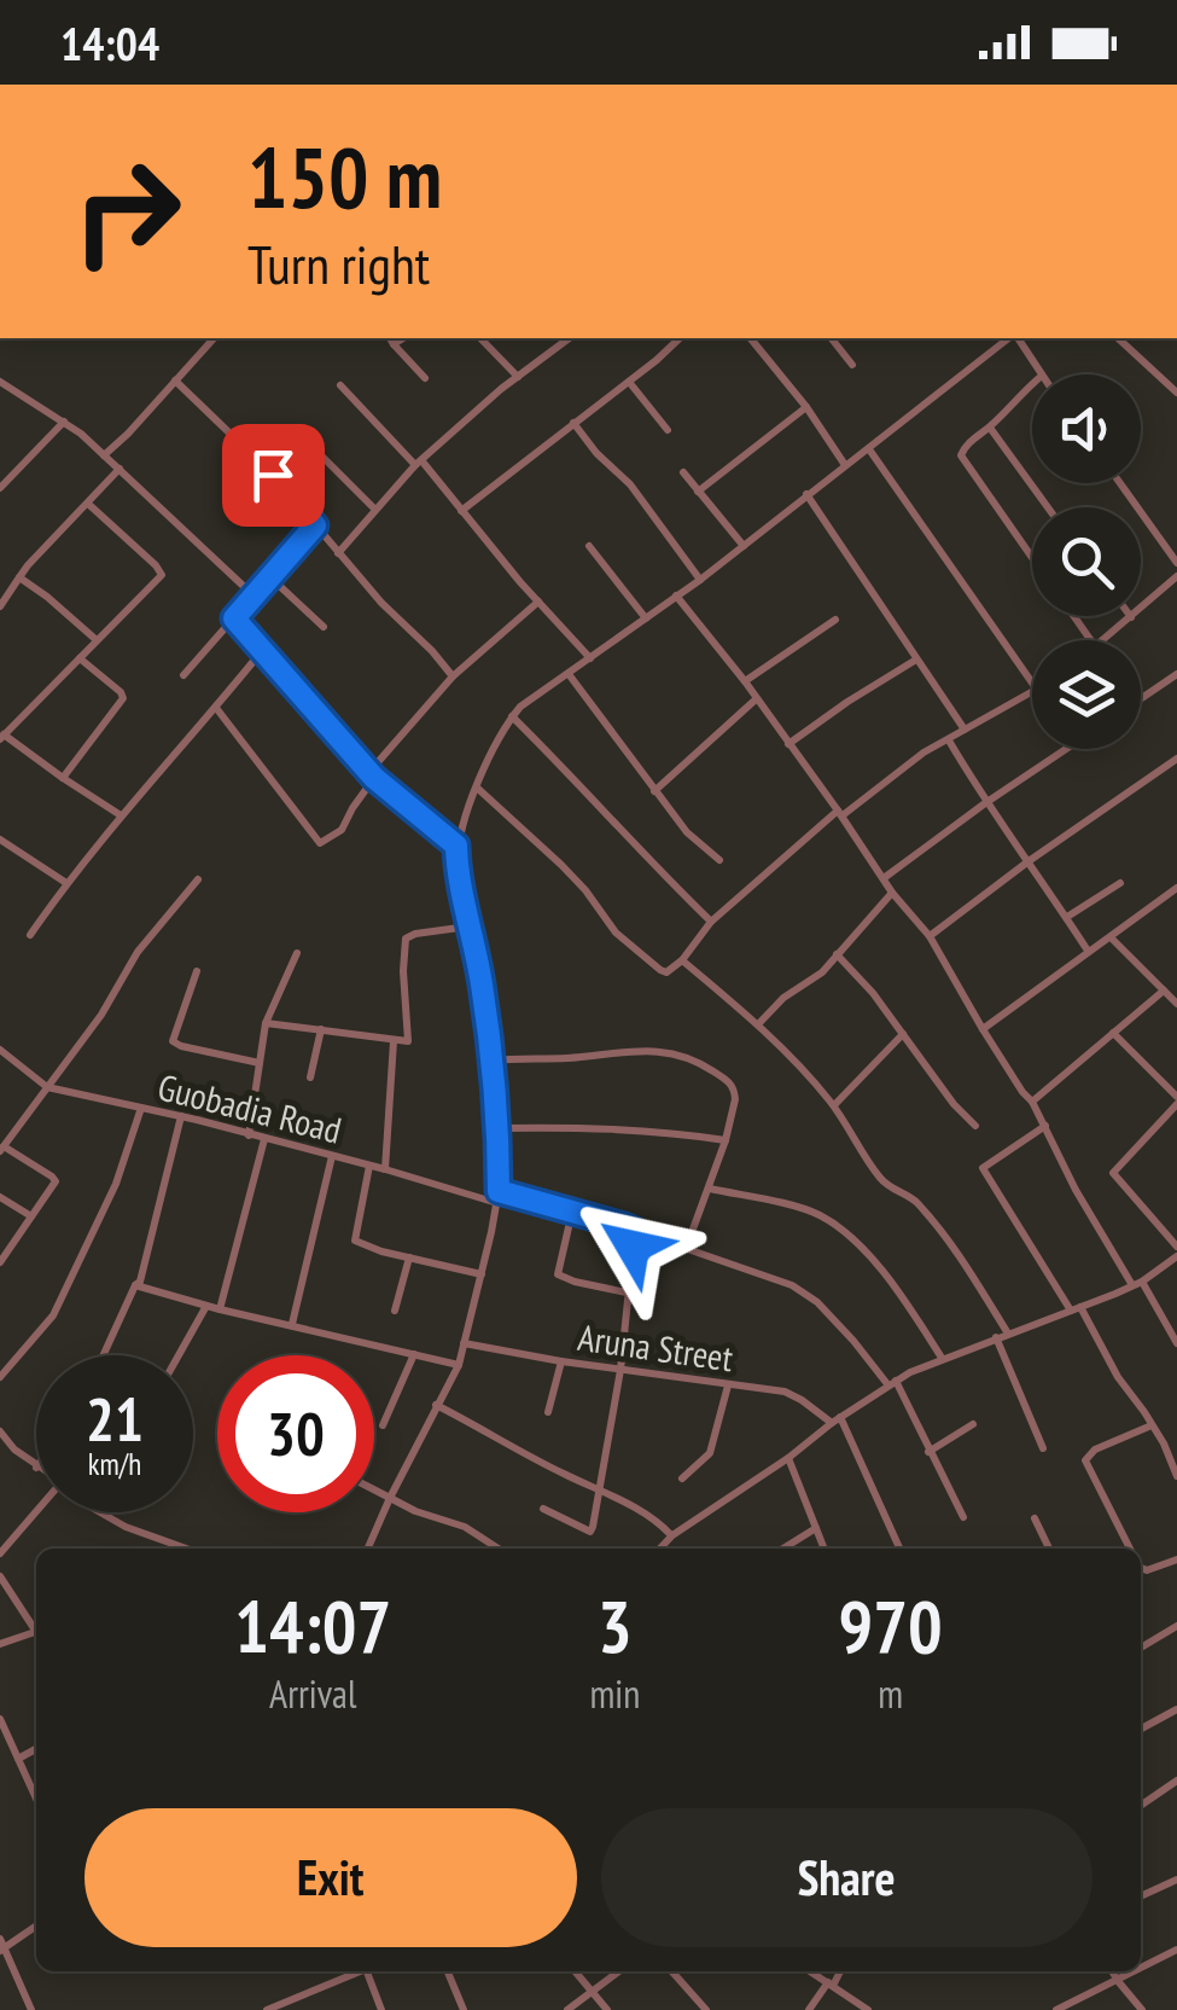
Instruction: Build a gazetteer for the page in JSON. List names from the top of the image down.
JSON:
{
  "streets": {
    "street": ["Guobadia Road", "Aruna Street"]
  },
  "page": {
    "status": "14:04",
    "turn": ["150 m", "Turn right"],
    "speed": "21 km/h",
    "limit": "30",
    "eta": [
      "14:07",
      "Arrival",
      "3",
      "min",
      "970",
      "m"
    ],
    "buttons": ["Exit", "Share"]
  }
}
